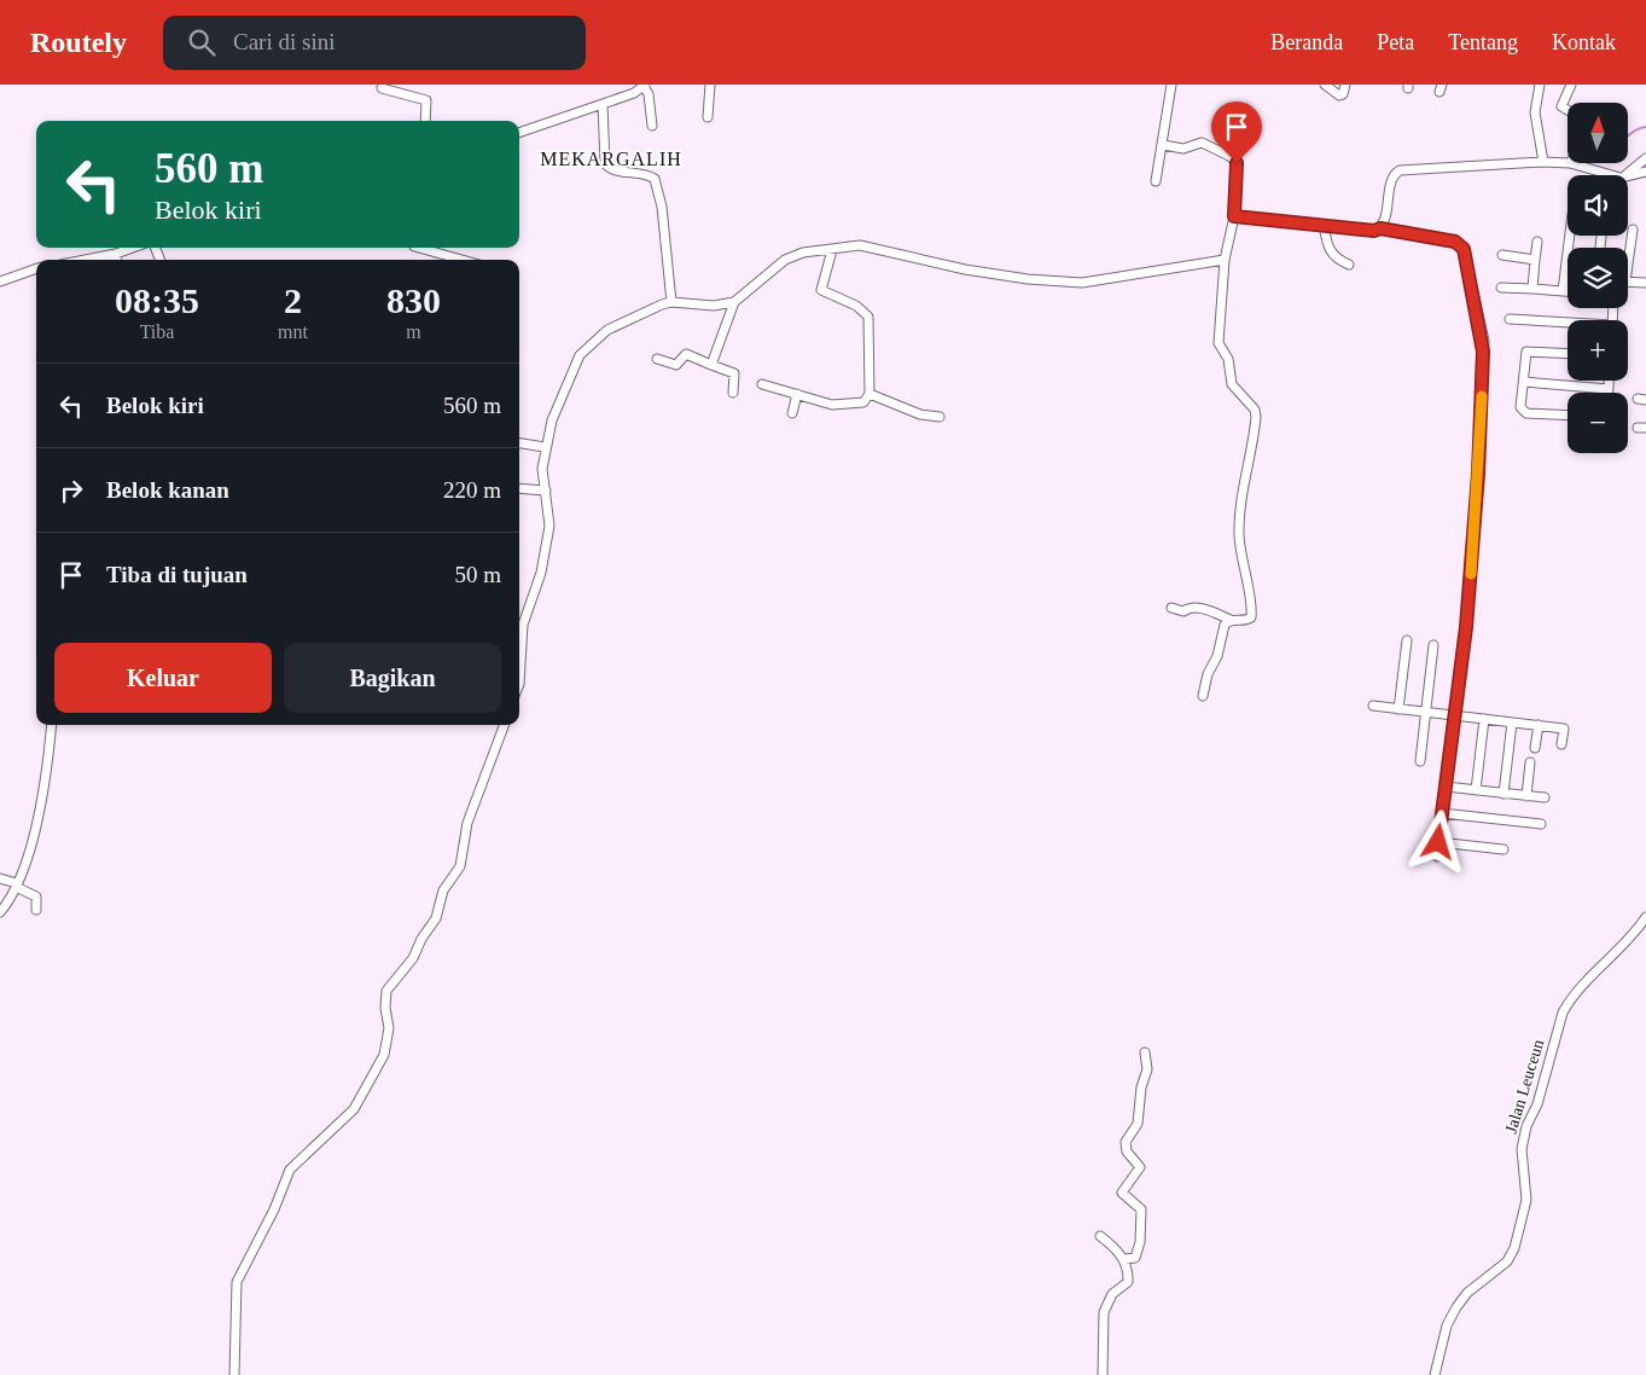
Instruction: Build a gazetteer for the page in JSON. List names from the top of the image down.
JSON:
{
  "streets": {
    "street": ["Jalan Leuceun"]
  },
  "districts": ["MEKARGALIH"],
  "north": "top",
  "page": {
    "header": "Routely",
    "search": "Cari di sini",
    "nav": [
      "Beranda",
      "Peta",
      "Tentang",
      "Kontak"
    ],
    "map_buttons": ["+", "−"],
    "turn": ["560 m", "Belok kiri"],
    "eta": [
      "08:35",
      "Tiba",
      "2",
      "mnt",
      "830",
      "m"
    ],
    "list": [
      {
        "name": "Belok kiri",
        "value": "560 m"
      },
      {
        "name": "Belok kanan",
        "value": "220 m"
      },
      {
        "name": "Tiba di tujuan",
        "value": "50 m"
      }
    ],
    "buttons": ["Keluar", "Bagikan"]
  }
}
